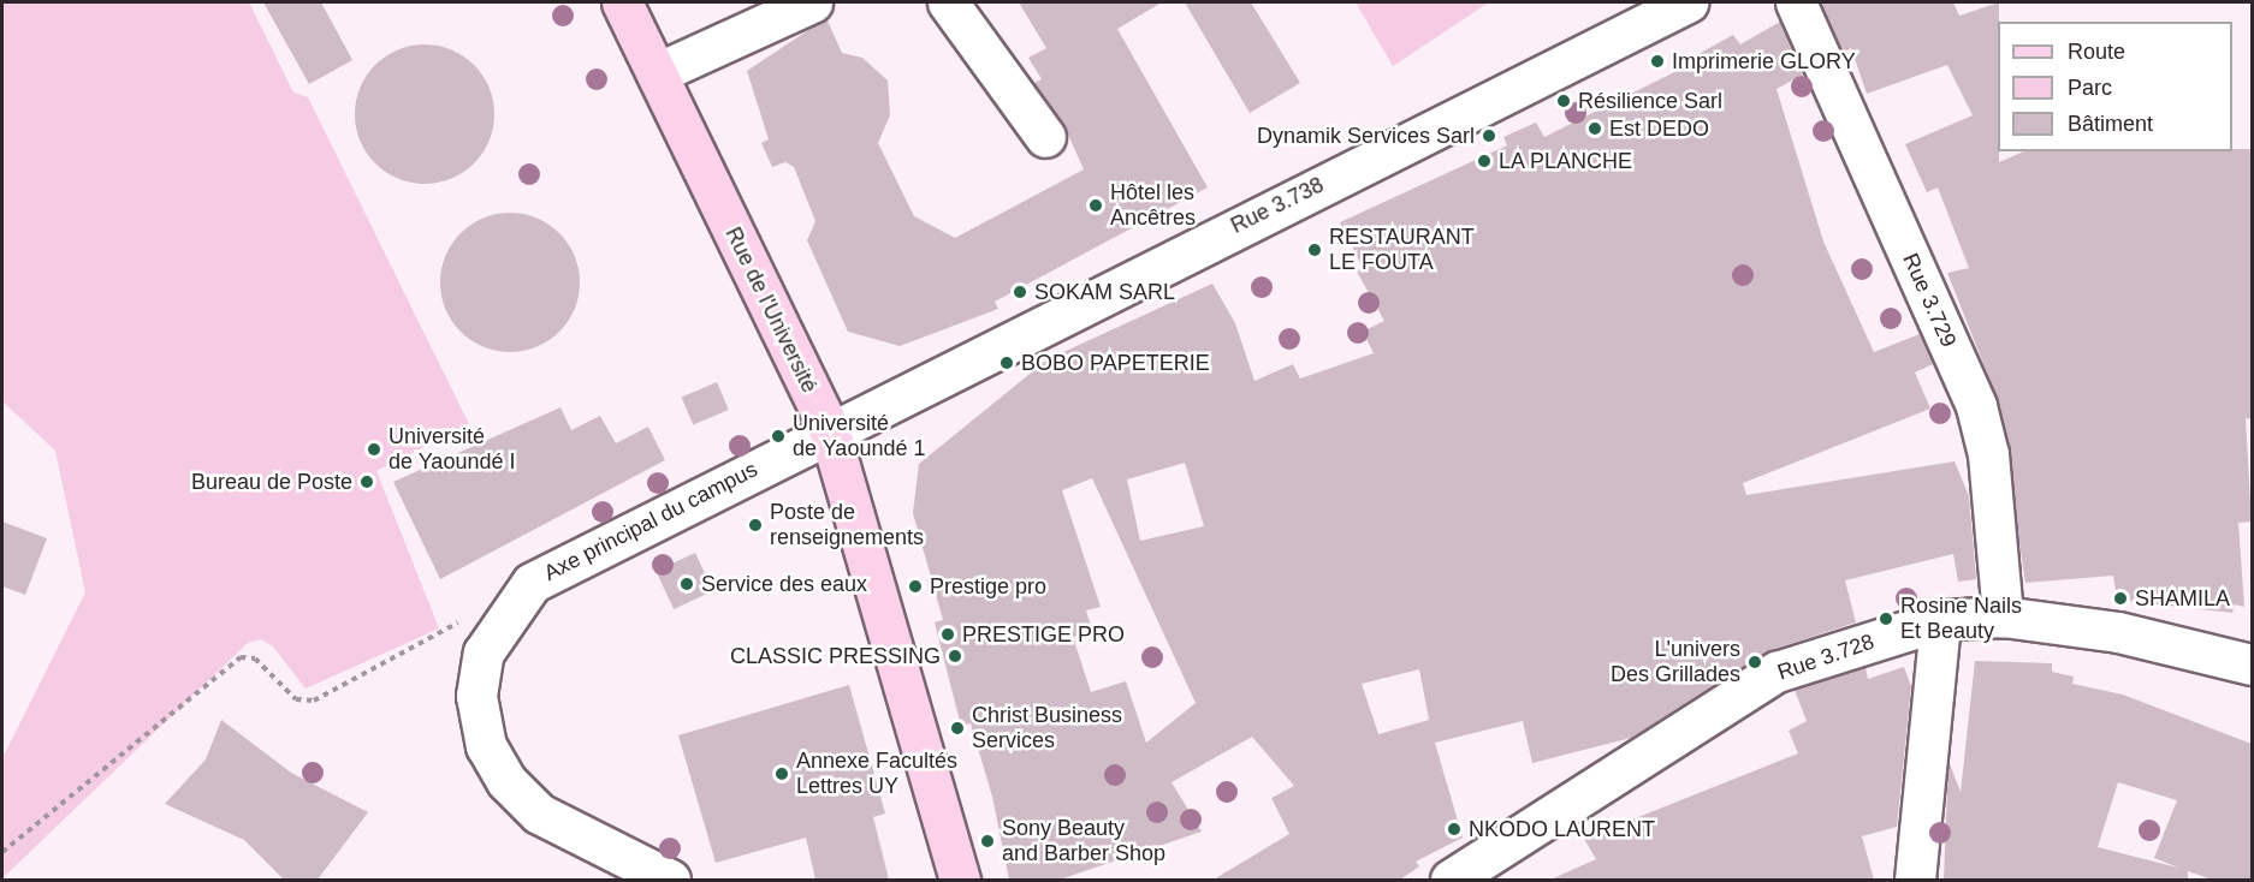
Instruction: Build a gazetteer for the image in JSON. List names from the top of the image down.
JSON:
{
  "streets": {
    "main road": ["Rue de l'Université"],
    "street": [
      "Rue 3.738",
      "Rue 3.729",
      "Axe principal du campus",
      "Rue 3.728"
    ]
  },
  "crossings": [
    ["Rue 3.738", "Rue de l'Université"],
    ["Rue 3.738", "Axe principal du campus"],
    ["Rue 3.729", "Rue 3.728"],
    ["Rue de l'Université", "Axe principal du campus"]
  ],
  "places": [
    "Imprimerie GLORY",
    "Résilience Sarl",
    "Est DEDO",
    "Dynamik Services Sarl",
    "LA PLANCHE",
    "Hôtel les Ancêtres",
    "RESTAURANT LE FOUTA",
    "SOKAM SARL",
    "BOBO PAPETERIE",
    "Université de Yaoundé 1",
    "Université de Yaoundé I",
    "Bureau de Poste",
    "Poste de renseignements",
    "Service des eaux",
    "Prestige pro",
    "SHAMILA",
    "Rosine Nails Et Beauty",
    "PRESTIGE PRO",
    "CLASSIC PRESSING",
    "L'univers Des Grillades",
    "Christ Business Services",
    "Annexe Facultés Lettres UY",
    "NKODO LAURENT",
    "Sony Beauty and Barber Shop"
  ],
  "legend": ["Route", "Parc", "Bâtiment"]
}
